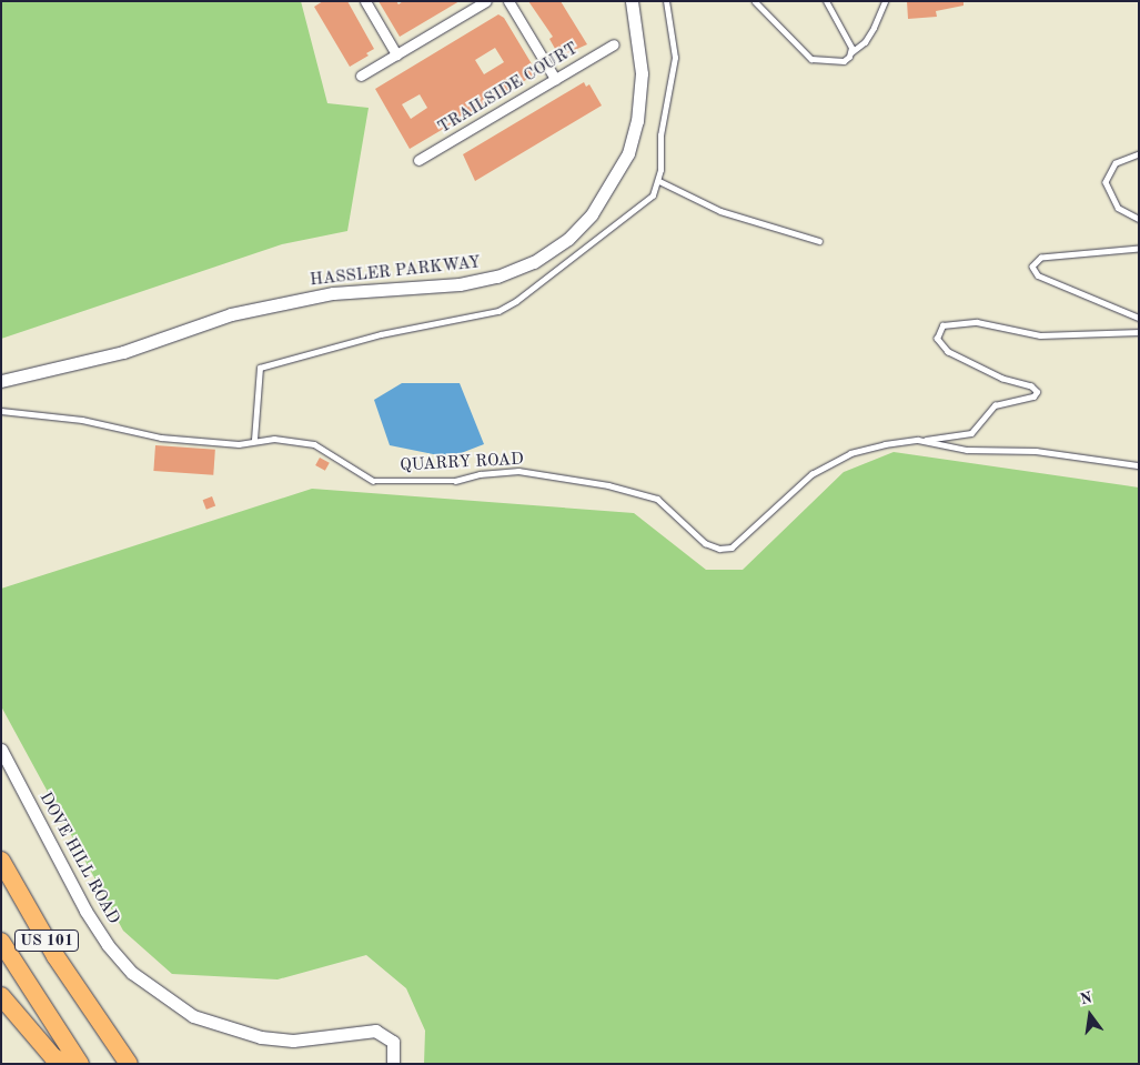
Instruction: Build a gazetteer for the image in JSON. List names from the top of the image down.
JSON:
{
  "streets": {
    "highway": ["US 101"],
    "street": ["TRAILSIDE COURT", "HASSLER PARKWAY", "DOVE HILL ROAD"],
    "lane": ["QUARRY ROAD"]
  },
  "north": "top"
}
